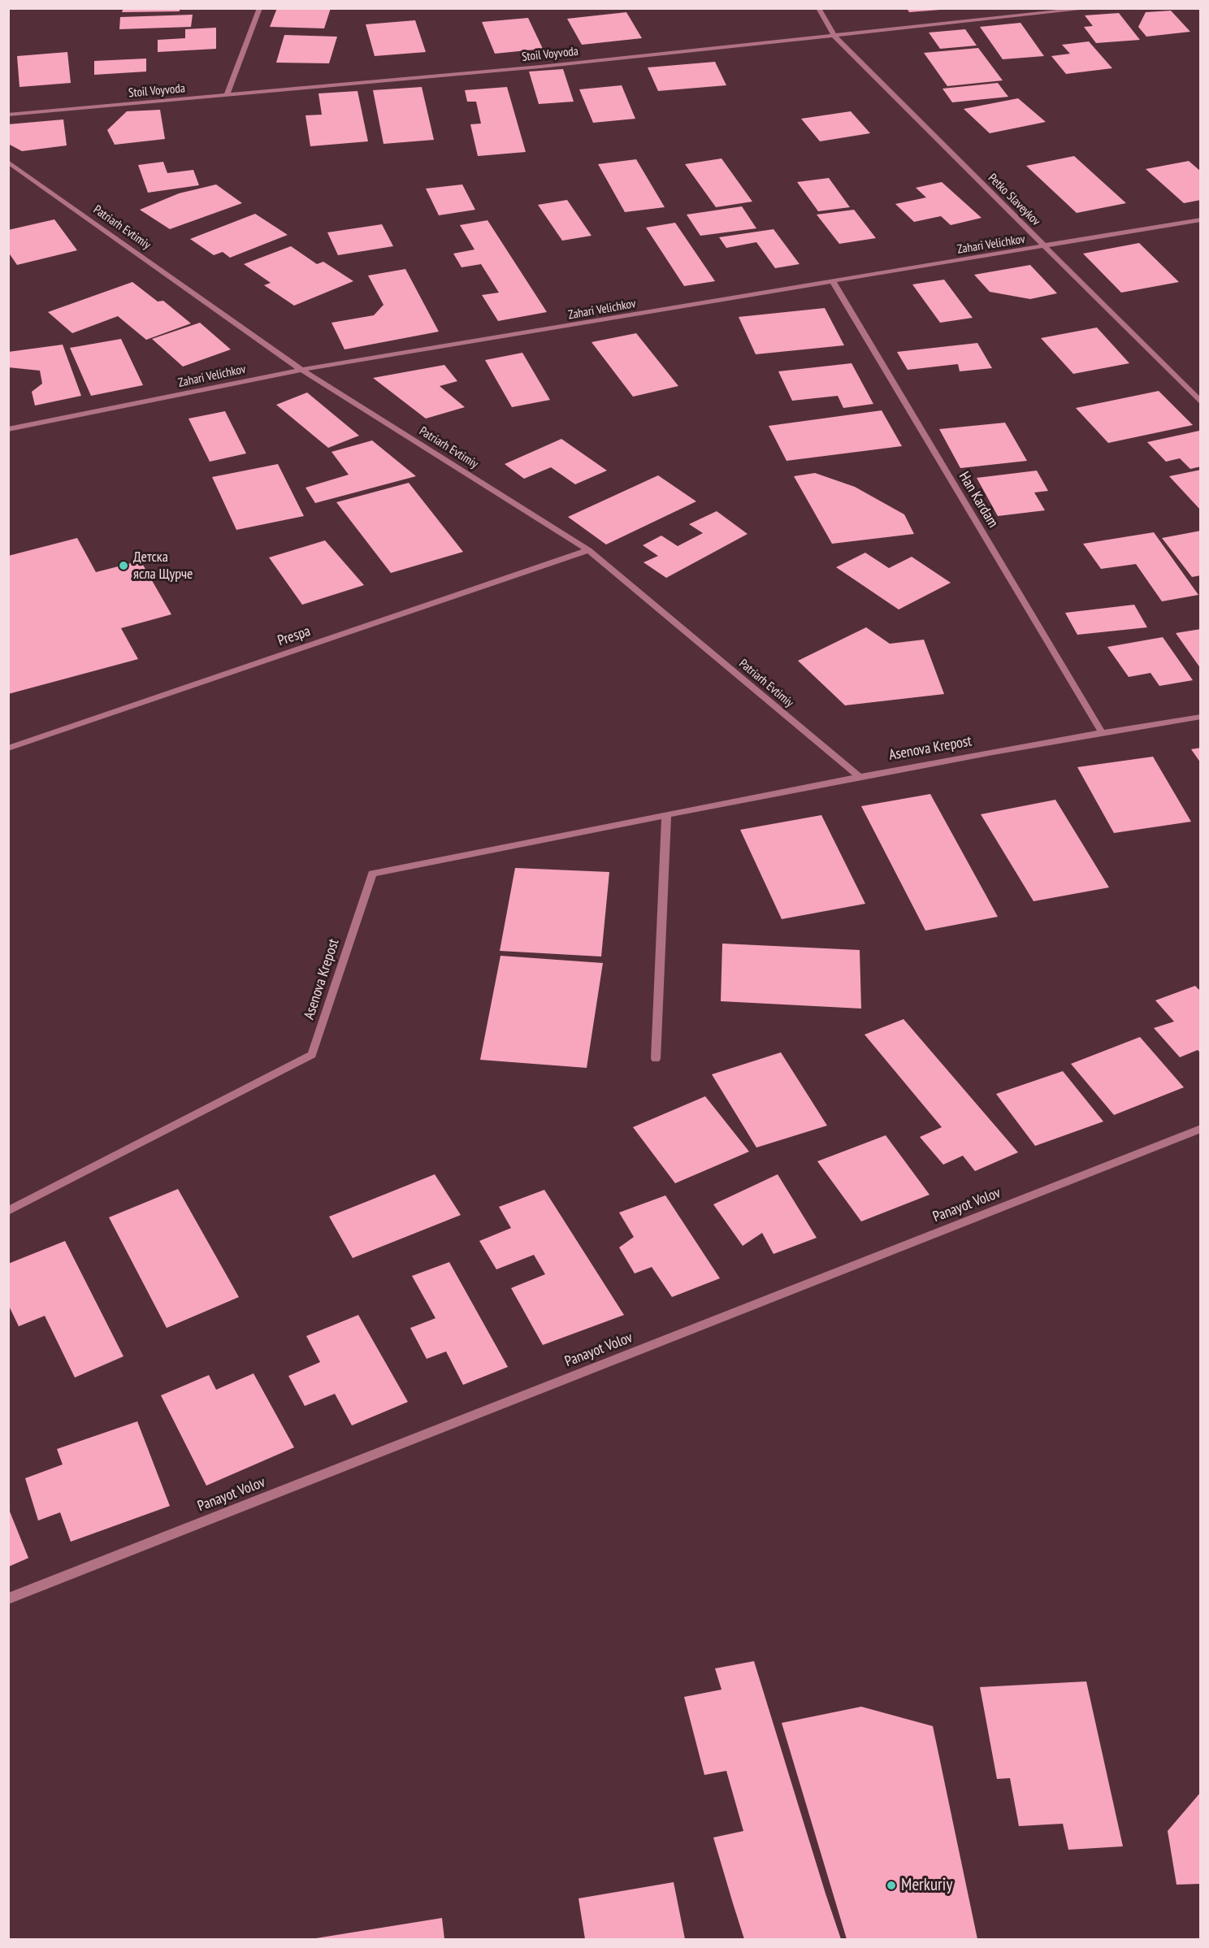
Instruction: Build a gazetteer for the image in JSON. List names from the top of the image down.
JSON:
{
  "streets": {
    "street": [
      "Stoil Voyvoda",
      "Petko Slaveykov",
      "Patriarh Evtimiy",
      "Zahari Velichkov",
      "Han Kardam",
      "Prespa",
      "Asenova Krepost",
      "Panayot Volov"
    ]
  },
  "crossings": [
    ["Stoil Voyvoda", "Petko Slaveykov"],
    ["Petko Slaveykov", "Zahari Velichkov"],
    ["Patriarh Evtimiy", "Zahari Velichkov"],
    ["Patriarh Evtimiy", "Prespa"],
    ["Patriarh Evtimiy", "Asenova Krepost"],
    ["Zahari Velichkov", "Han Kardam"],
    ["Han Kardam", "Asenova Krepost"]
  ],
  "places": ["Детска ясла Щурче", "Merkuriy"]
}
